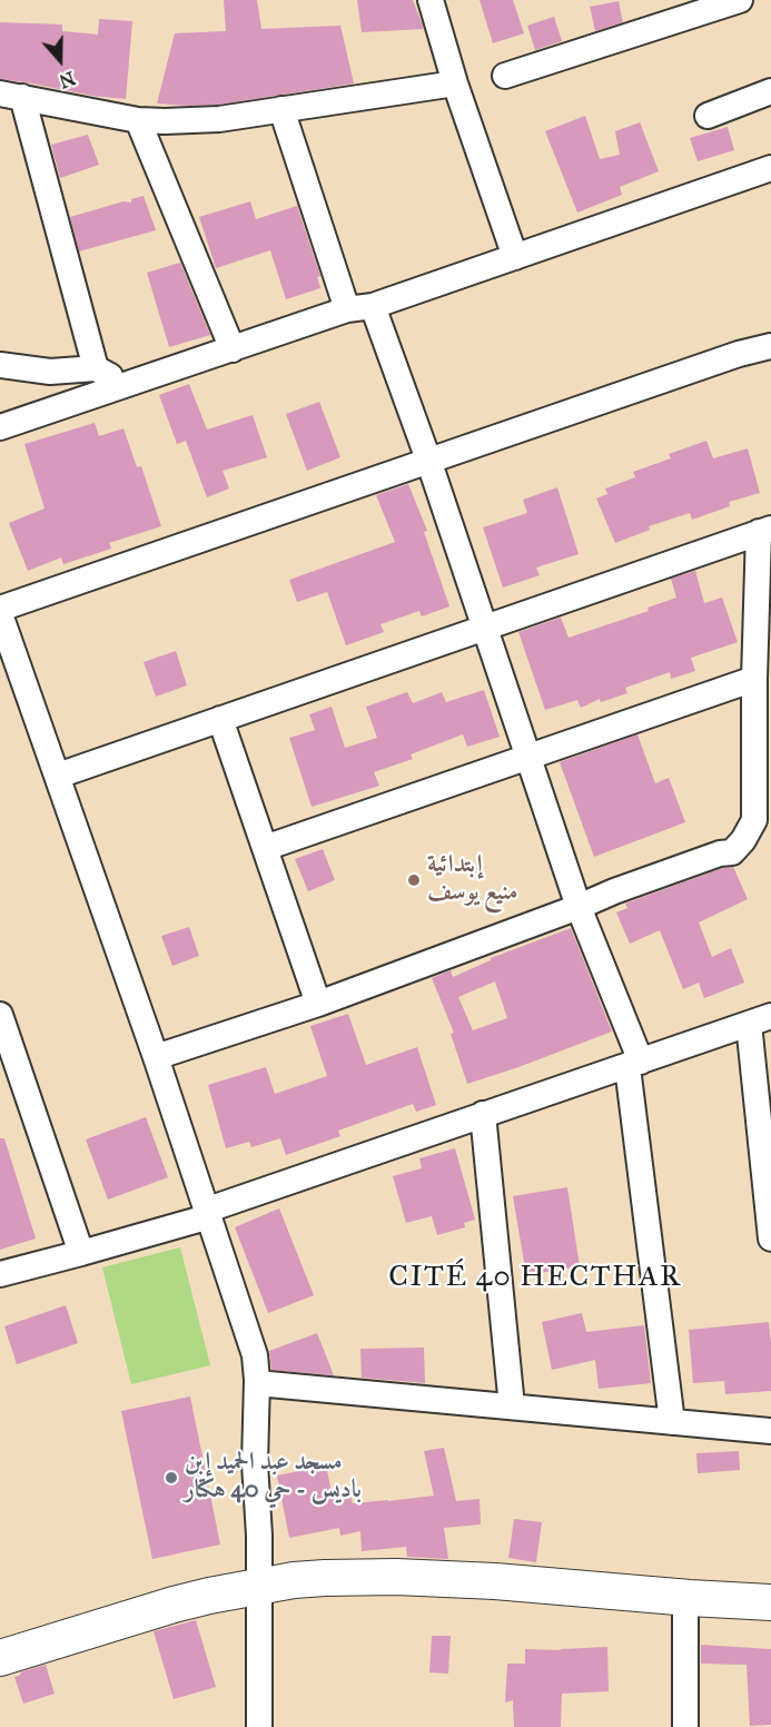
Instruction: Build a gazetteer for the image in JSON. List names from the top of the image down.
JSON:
{
  "districts": ["CITÉ 40 HECTHAR"],
  "places": ["إبتدائية منيع يوسف", "مسجد عبد الحميد إبن باديس - حي 40 هكتار"],
  "north": "bottom"
}
